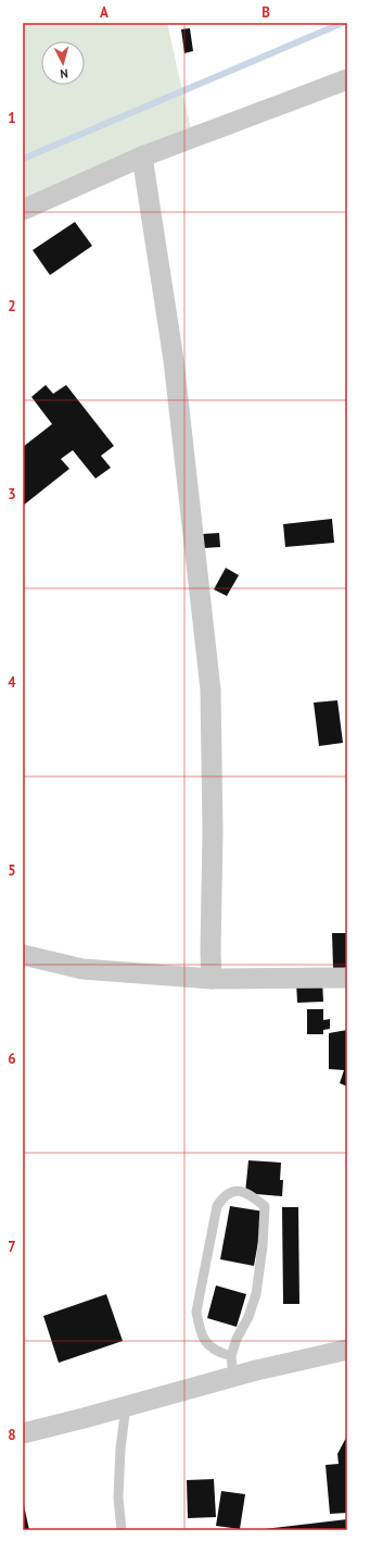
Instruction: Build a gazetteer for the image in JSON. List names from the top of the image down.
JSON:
{
  "north": "bottom",
  "grid": {
    "columns": ["A", "B"],
    "rows": [
      "1",
      "2",
      "3",
      "4",
      "5",
      "6",
      "7",
      "8"
    ]
  }
}
